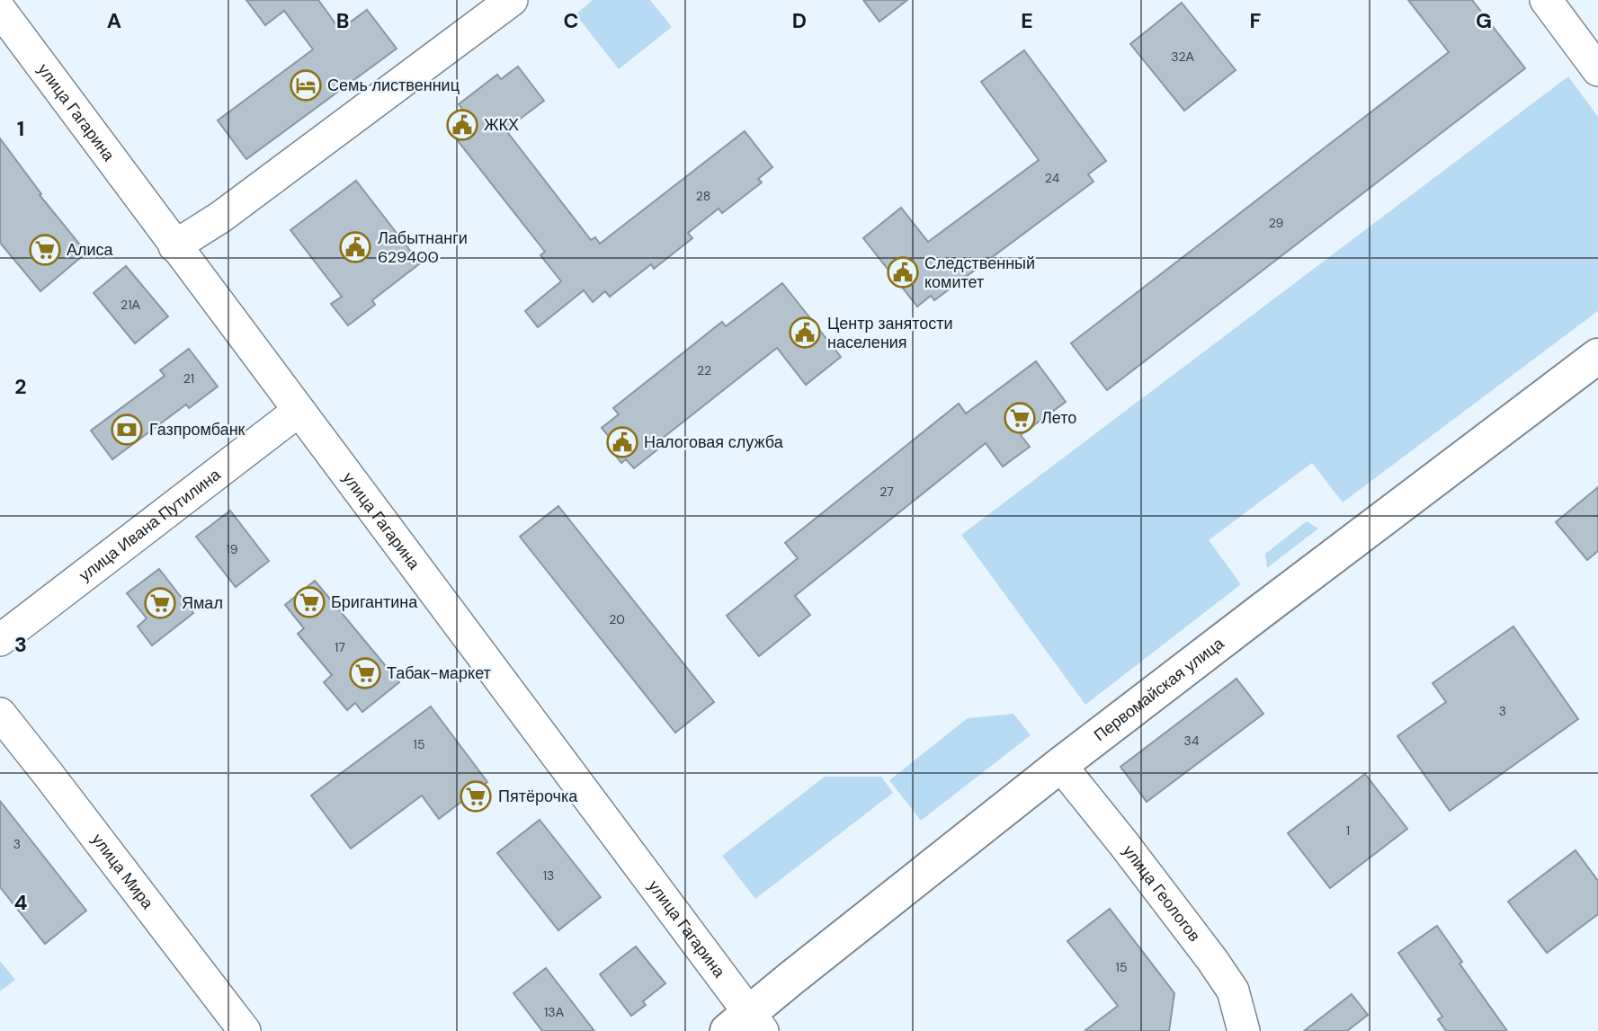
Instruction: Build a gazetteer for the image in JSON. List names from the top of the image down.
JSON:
{
  "streets": {
    "main road": ["Первомайская улица"],
    "street": [
      "улица Гагарина",
      "улица Ивана Путилина",
      "улица Мира",
      "улица Геологов"
    ]
  },
  "crossings": [
    ["улица Гагарина", "улица Ивана Путилина"],
    ["улица Гагарина", "Первомайская улица"],
    ["Первомайская улица", "улица Геологов"]
  ],
  "places": {
    "hotel": ["Семь лиственниц"],
    "public building": [
      "ЖКХ",
      "Лабытнанги 629400",
      "Следственный комитет",
      "Центр занятости населения",
      "Налоговая служба"
    ],
    "supermarket": [
      "Алиса",
      "Лето",
      "Бригантина",
      "Ямал",
      "Табак-маркет",
      "Пятёрочка"
    ],
    "bank": ["Газпромбанк"]
  },
  "house_numbers": [
    "32А",
    "24",
    "28",
    "29",
    "21А",
    "22",
    "21",
    "27",
    "19",
    "20",
    "17",
    "3",
    "34",
    "15",
    "1",
    "3",
    "13",
    "15",
    "13А"
  ],
  "grid": {
    "columns": [
      "A",
      "B",
      "C",
      "D",
      "E",
      "F",
      "G"
    ],
    "rows": [
      "1",
      "2",
      "3",
      "4"
    ]
  }
}
